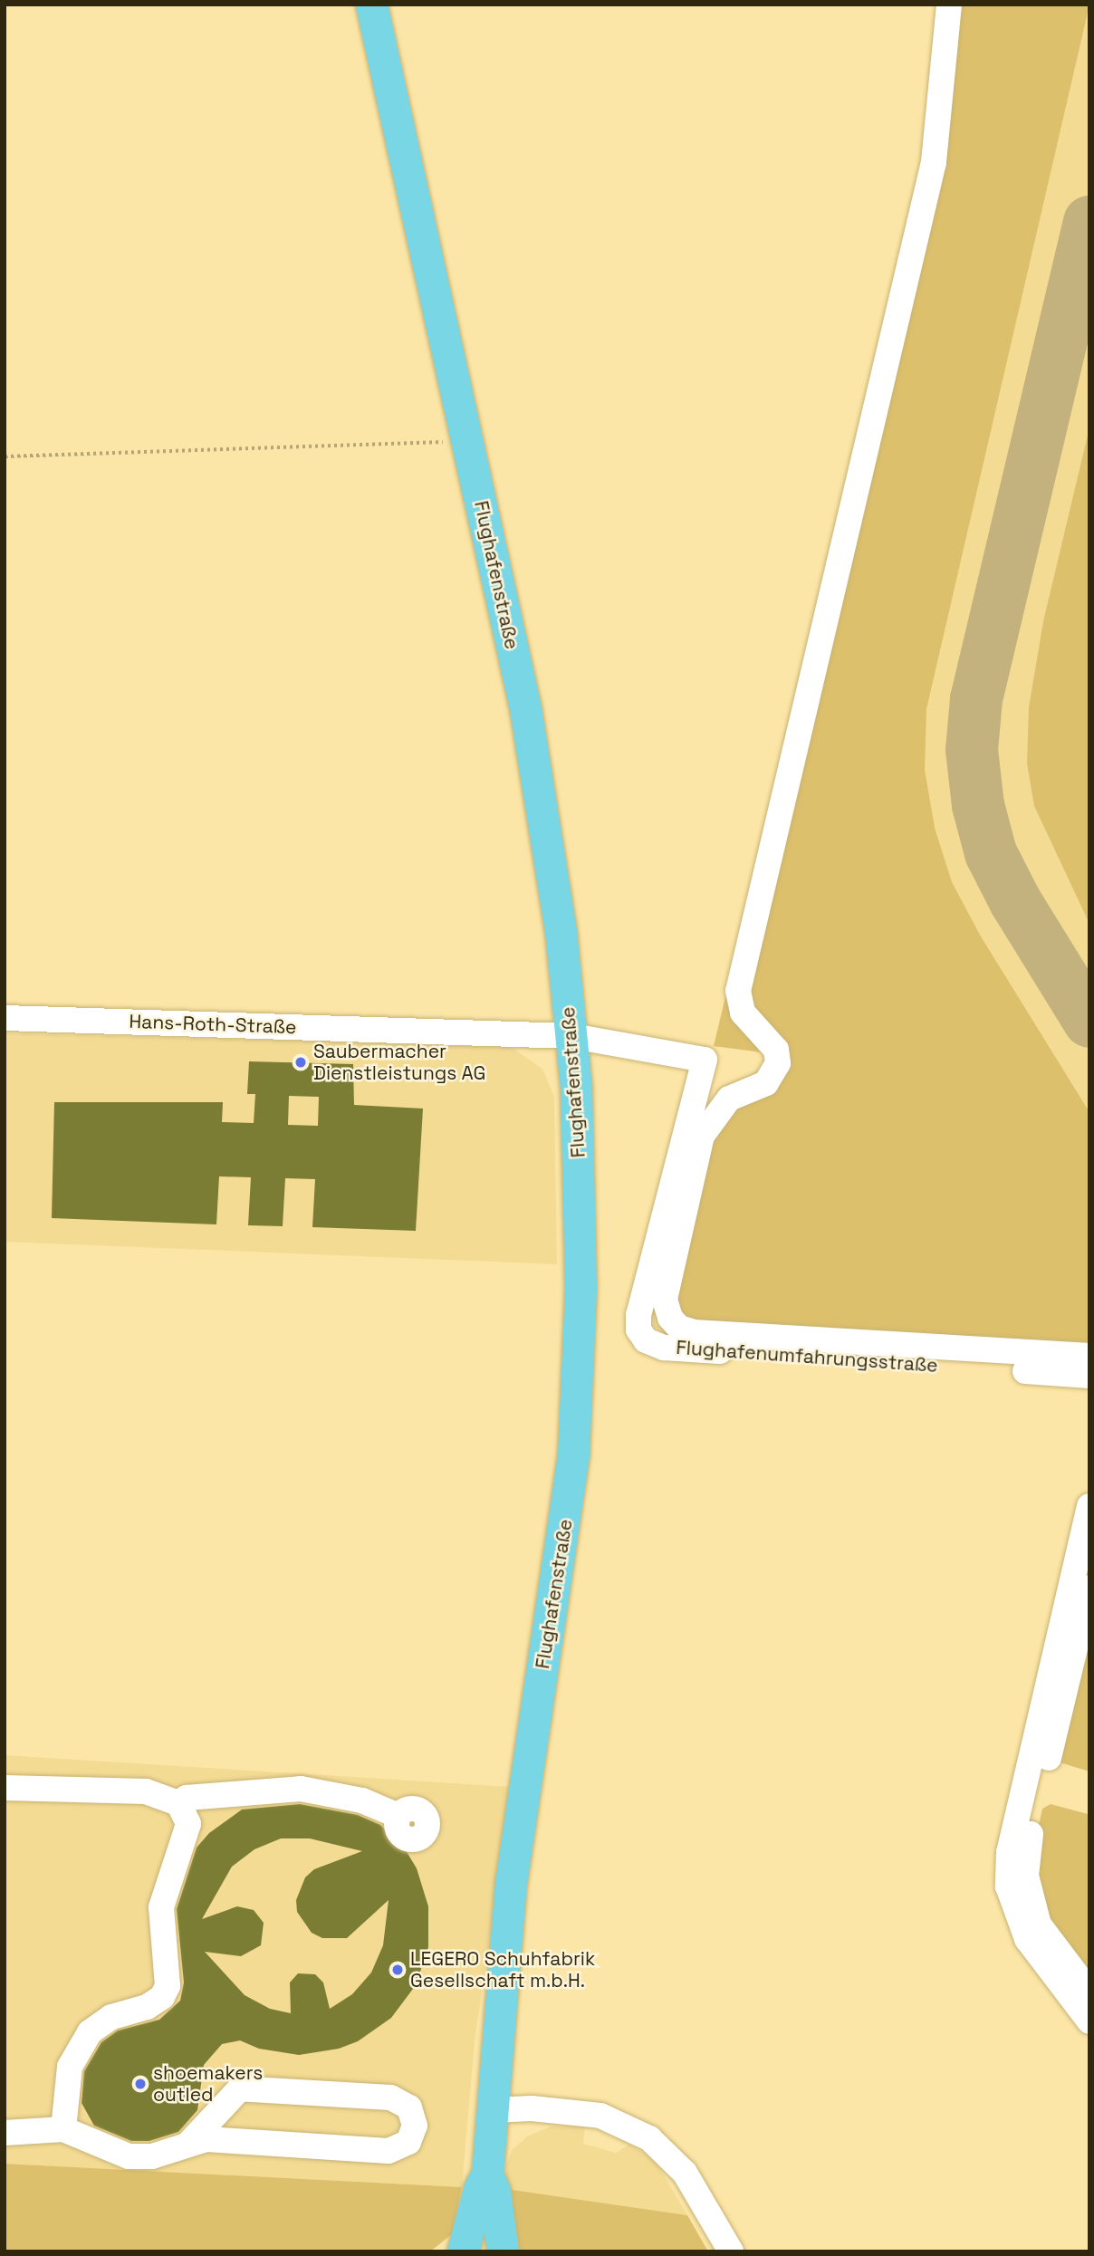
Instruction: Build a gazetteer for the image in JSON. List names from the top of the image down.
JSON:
{
  "streets": {
    "main road": ["Flughafenstraße"],
    "street": ["Hans-Roth-Straße", "Flughafenumfahrungsstraße"]
  },
  "crossings": [
    ["Flughafenstraße", "Hans-Roth-Straße"],
    ["Flughafenstraße", "Flughafenumfahrungsstraße"],
    ["Hans-Roth-Straße", "Flughafenumfahrungsstraße"]
  ],
  "places": ["Saubermacher Dienstleistungs AG", "LEGERO Schuhfabrik Gesellschaft m.b.H.", "shoemakers outled"]
}
